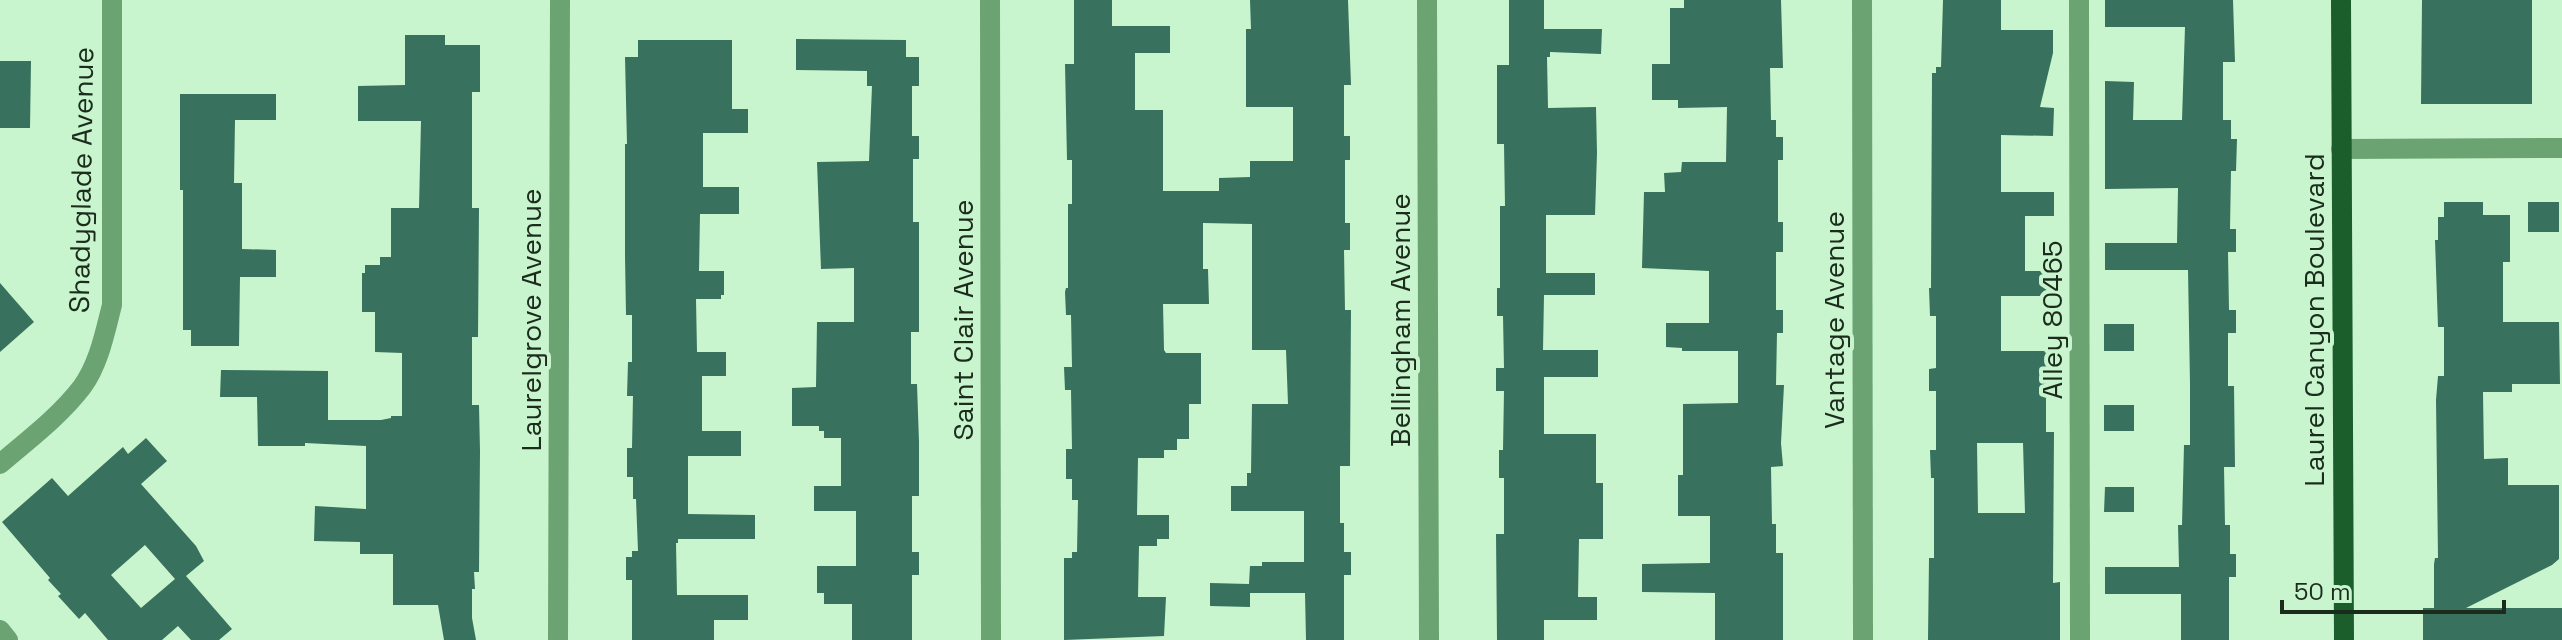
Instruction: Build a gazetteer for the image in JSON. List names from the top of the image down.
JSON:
{
  "streets": {
    "main road": ["Laurel Canyon Boulevard"],
    "street": [
      "Shadyglade Avenue",
      "Laurelgrove Avenue",
      "Saint Clair Avenue",
      "Bellingham Avenue",
      "Vantage Avenue",
      "Alley 80465"
    ]
  },
  "scale_bar": "50 m"
}
